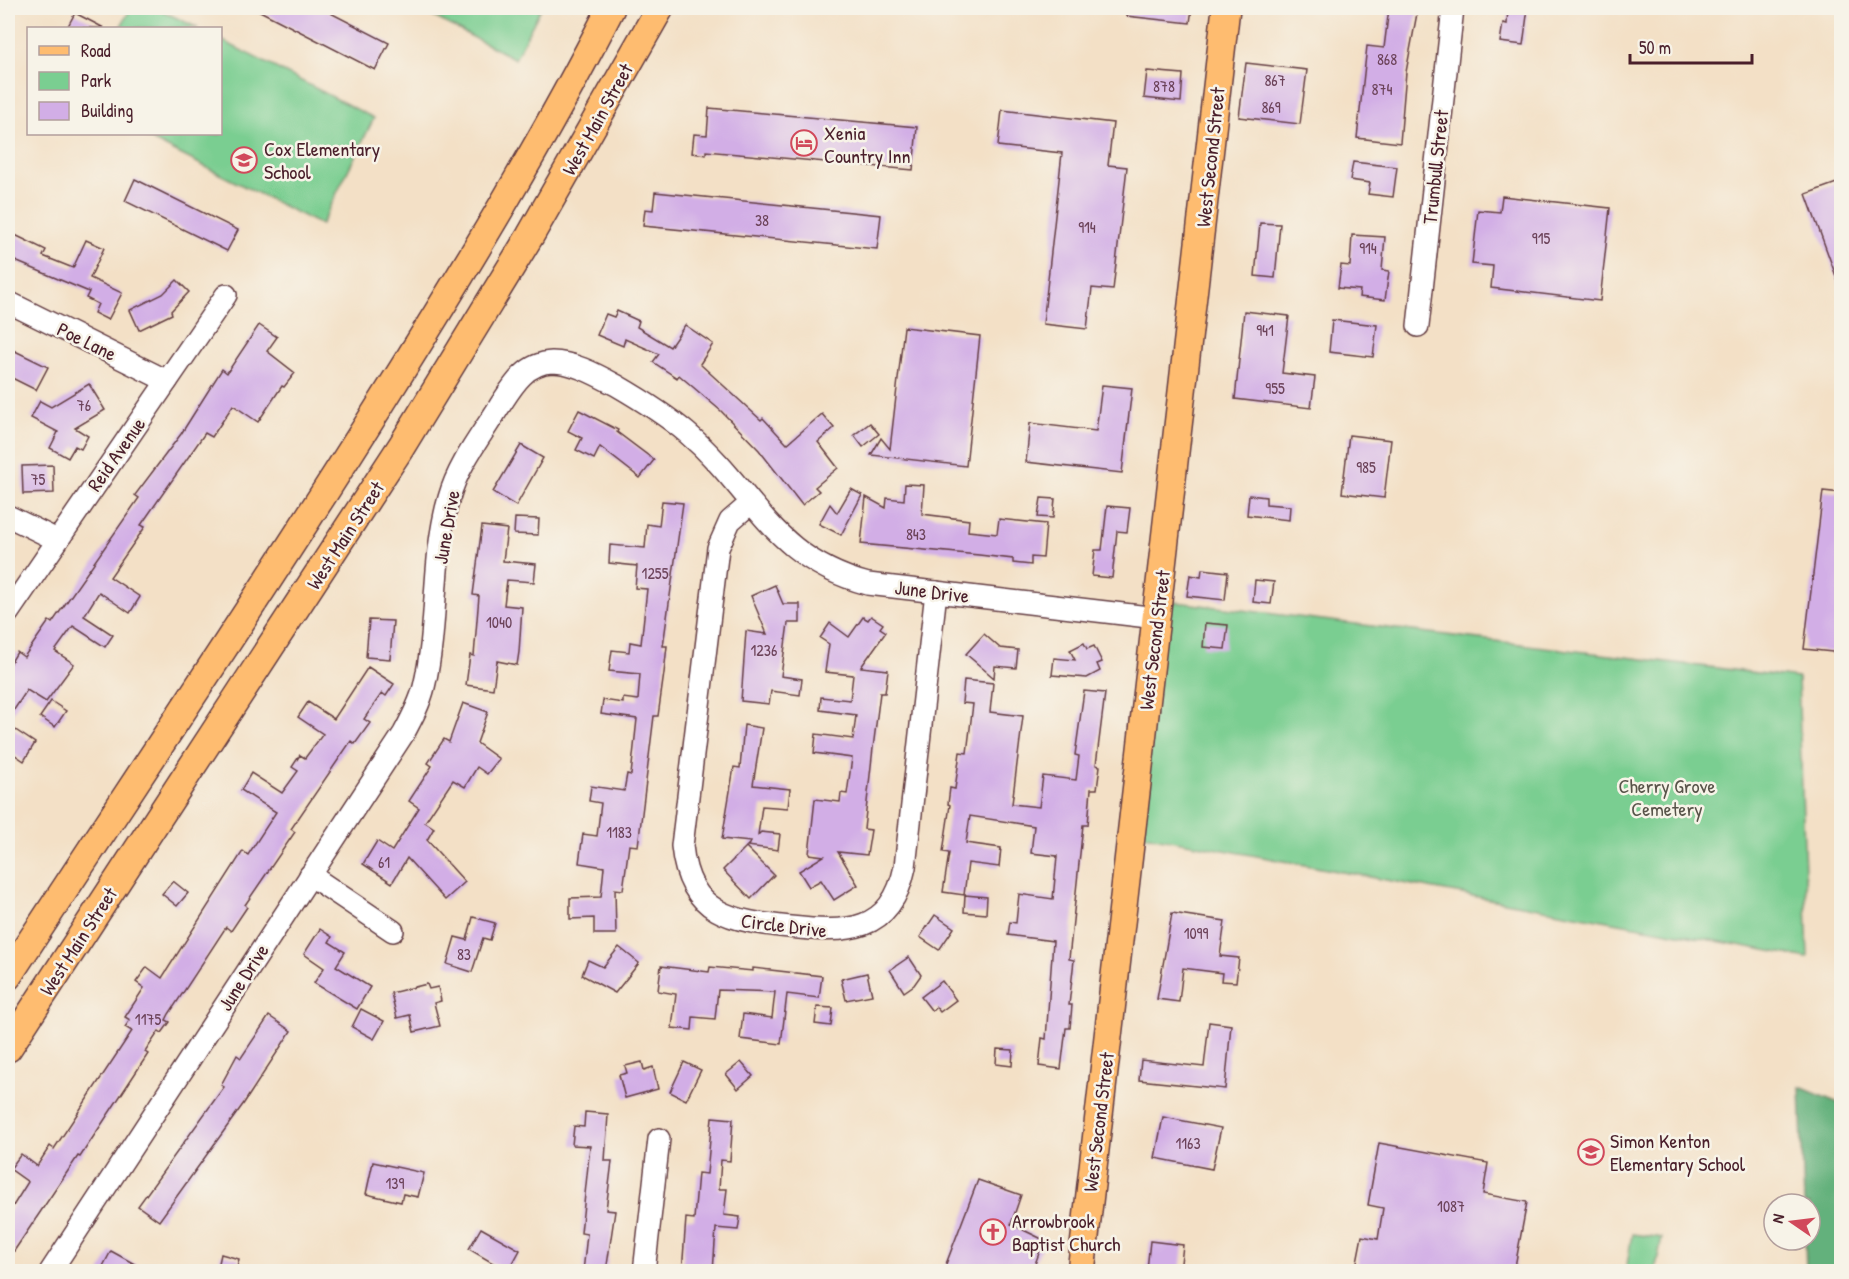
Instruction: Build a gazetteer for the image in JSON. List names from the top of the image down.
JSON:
{
  "streets": {
    "main road": ["West Main Street", "West Second Street"],
    "street": [
      "Trumbull Street",
      "Poe Lane",
      "Reid Avenue",
      "June Drive",
      "Circle Drive"
    ]
  },
  "crossings": [
    ["West Second Street", "June Drive"],
    ["Poe Lane", "Reid Avenue"],
    ["June Drive", "Circle Drive"]
  ],
  "parks": ["Cherry Grove Cemetery"],
  "places": {
    "hotel": ["Xenia Country Inn"],
    "school or university": ["Cox Elementary School", "Simon Kenton Elementary School"],
    "church": ["Arrowbrook Baptist Church"]
  },
  "house_numbers": [
    "868",
    "867",
    "878",
    "874",
    "869",
    "38",
    "914",
    "915",
    "914",
    "941",
    "955",
    "76",
    "985",
    "75",
    "843",
    "1255",
    "1040",
    "1236",
    "1183",
    "61",
    "1099",
    "83",
    "1175",
    "1163",
    "139",
    "1087"
  ],
  "legend": ["Road", "Park", "Building"],
  "scale_bar": "50 m",
  "north": "left"
}
